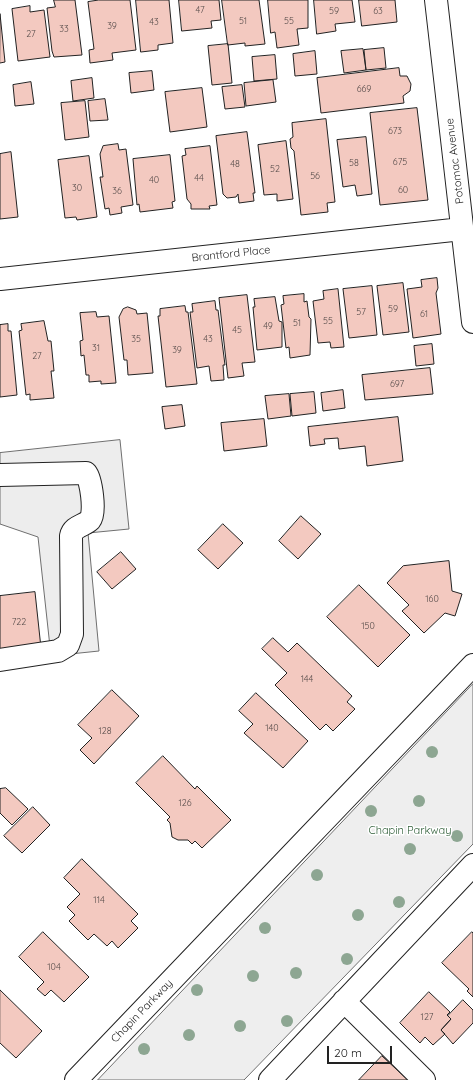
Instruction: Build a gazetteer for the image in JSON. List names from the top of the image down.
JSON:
{
  "streets": {
    "street": ["Potomac Avenue", "Brantford Place", "Chapin Parkway"]
  },
  "crossings": [
    ["Potomac Avenue", "Brantford Place"]
  ],
  "parks": ["Chapin Parkway"],
  "house_numbers": [
    "47",
    "59",
    "63",
    "51",
    "55",
    "43",
    "39",
    "33",
    "27",
    "669",
    "673",
    "675",
    "58",
    "48",
    "52",
    "56",
    "44",
    "40",
    "30",
    "60",
    "36",
    "59",
    "57",
    "61",
    "55",
    "51",
    "49",
    "45",
    "35",
    "43",
    "31",
    "39",
    "27",
    "697",
    "160",
    "722",
    "150",
    "144",
    "140",
    "128",
    "126",
    "114",
    "104",
    "127"
  ],
  "scale_bar": "20 m"
}
